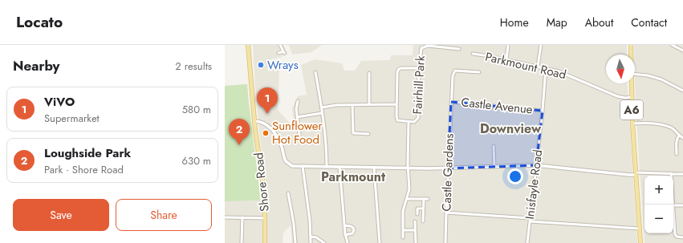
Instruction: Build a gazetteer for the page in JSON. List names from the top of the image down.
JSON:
{
  "streets": {
    "main road": ["A6", "Shore Road"],
    "street": [
      "Parkmount Road",
      "Fairhill Park",
      "Castle Avenue",
      "Castle Gardens",
      "Inisfayle Road"
    ]
  },
  "crossings": [
    ["Parkmount Road", "A6"],
    ["Parkmount Road", "Inisfayle Road"],
    ["Castle Avenue", "Castle Gardens"],
    ["Castle Avenue", "Inisfayle Road"]
  ],
  "districts": ["Downview", "Parkmount"],
  "places": ["Wrays", "Sunflower Hot Food"],
  "north": "bottom",
  "page": {
    "header": "Locato",
    "nav": [
      "Home",
      "Map",
      "About",
      "Contact"
    ],
    "heading": ["Nearby", "2 results"],
    "list": [
      {
        "mark": "1",
        "name": "ViVO",
        "note": "Supermarket",
        "value": "580 m"
      },
      {
        "mark": "2",
        "name": "Loughside Park",
        "note": "Park · Shore Road",
        "value": "630 m"
      }
    ],
    "pins": ["1", "2"],
    "map_buttons": ["+", "−"],
    "buttons": ["Save", "Share"]
  }
}
